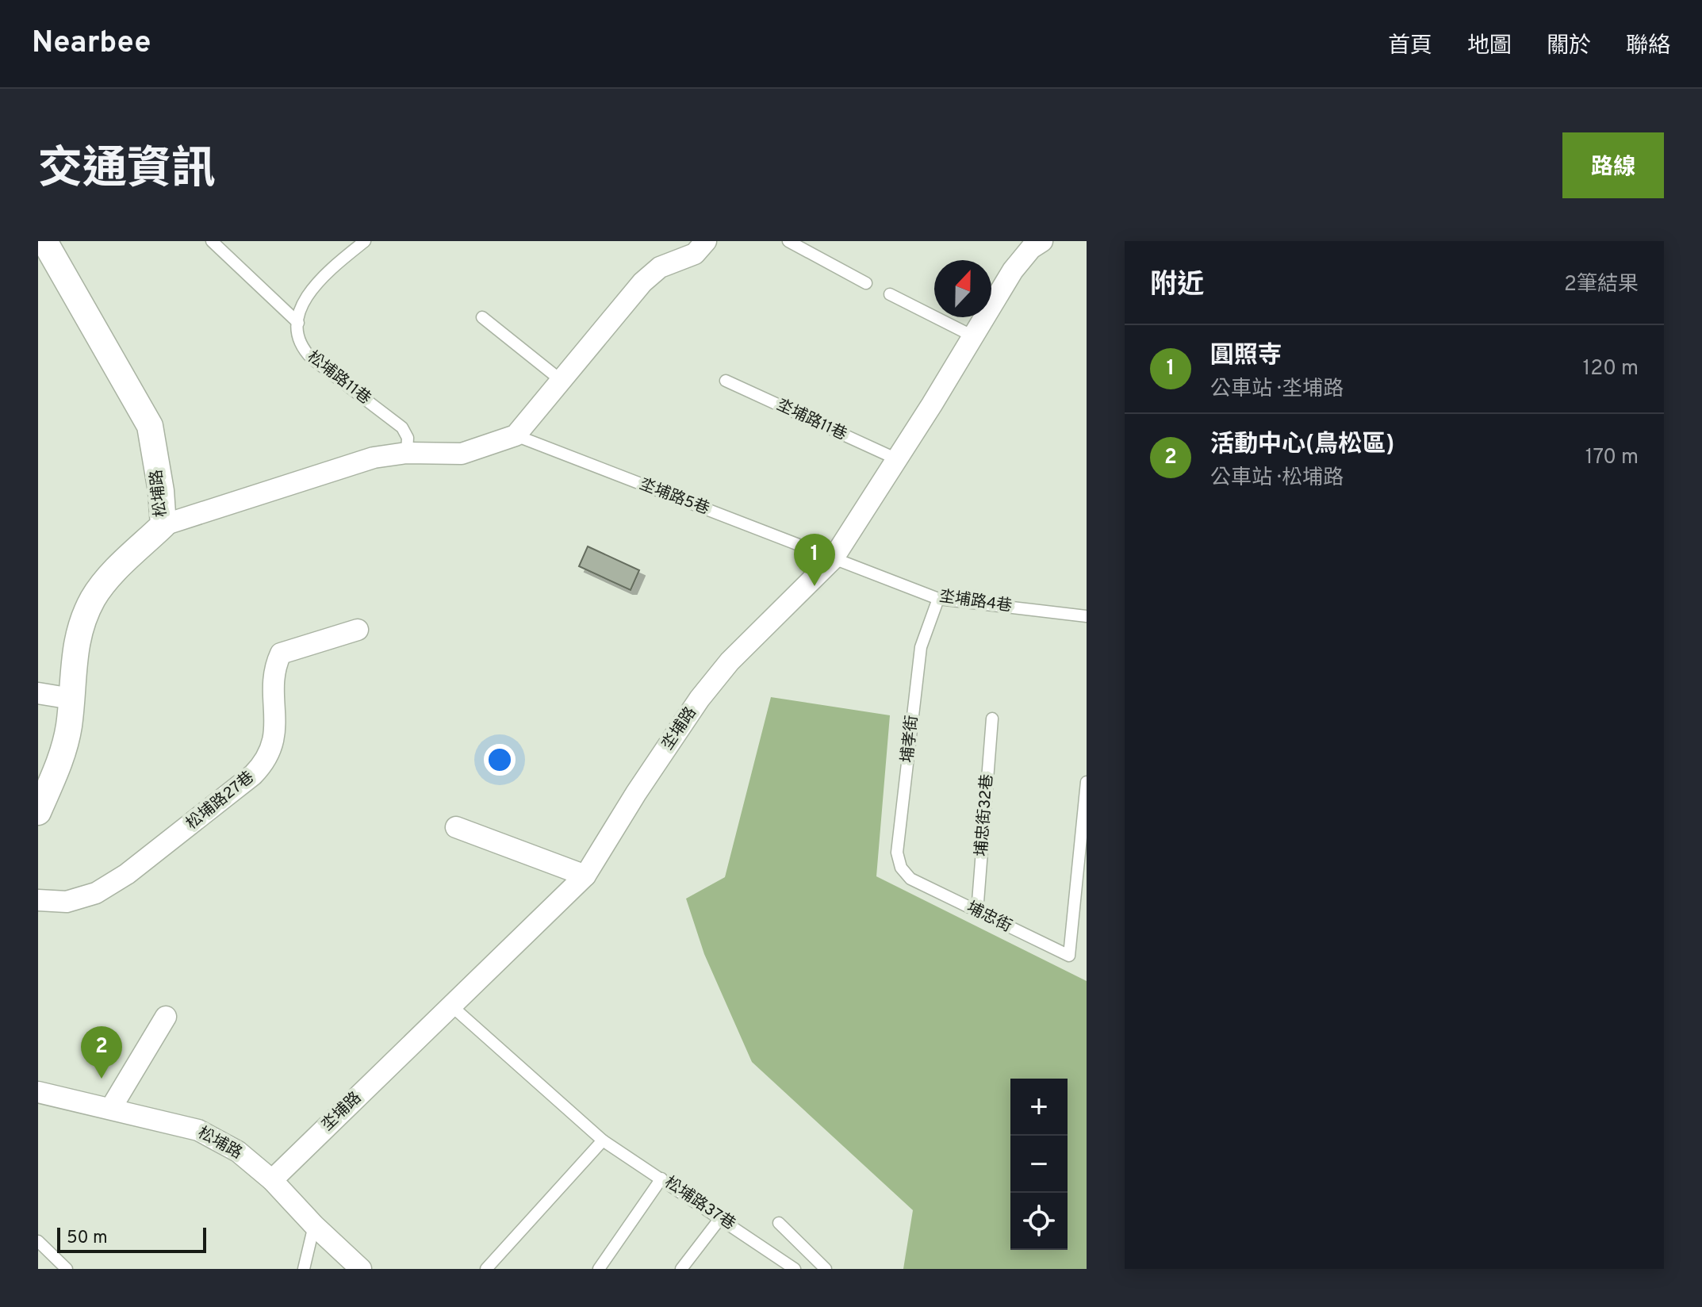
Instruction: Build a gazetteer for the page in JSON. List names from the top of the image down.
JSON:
{
  "streets": {
    "street": ["松埔路", "坔埔路", "松埔路27巷"],
    "lane": [
      "松埔路11巷",
      "坔埔路11巷",
      "坔埔路5巷",
      "坔埔路4巷",
      "埔孝街",
      "埔忠街32巷",
      "埔忠街",
      "松埔路37巷"
    ]
  },
  "crossings": [
    ["坔埔路11巷", "坔埔路"],
    ["松埔路", "坔埔路"],
    ["坔埔路5巷", "坔埔路4巷"],
    ["坔埔路5巷", "坔埔路"],
    ["坔埔路4巷", "坔埔路"],
    ["坔埔路4巷", "埔孝街"],
    ["坔埔路", "松埔路37巷"],
    ["埔孝街", "埔忠街"],
    ["埔忠街32巷", "埔忠街"]
  ],
  "scale_bar": "50 m",
  "north": "top",
  "page": {
    "header": "Nearbee",
    "nav": [
      "首頁",
      "地圖",
      "關於",
      "聯絡"
    ],
    "title": "交通資訊",
    "buttons": "路線",
    "heading": ["附近", "2筆結果"],
    "list": [
      {
        "mark": "1",
        "name": "圓照寺",
        "note": "公車站 · 坔埔路",
        "value": "120 m"
      },
      {
        "mark": "2",
        "name": "活動中心(鳥松區)",
        "note": "公車站 · 松埔路",
        "value": "170 m"
      }
    ],
    "pins": ["1", "2"],
    "map_buttons": ["+", "−"],
    "scale": "50 m"
  }
}
